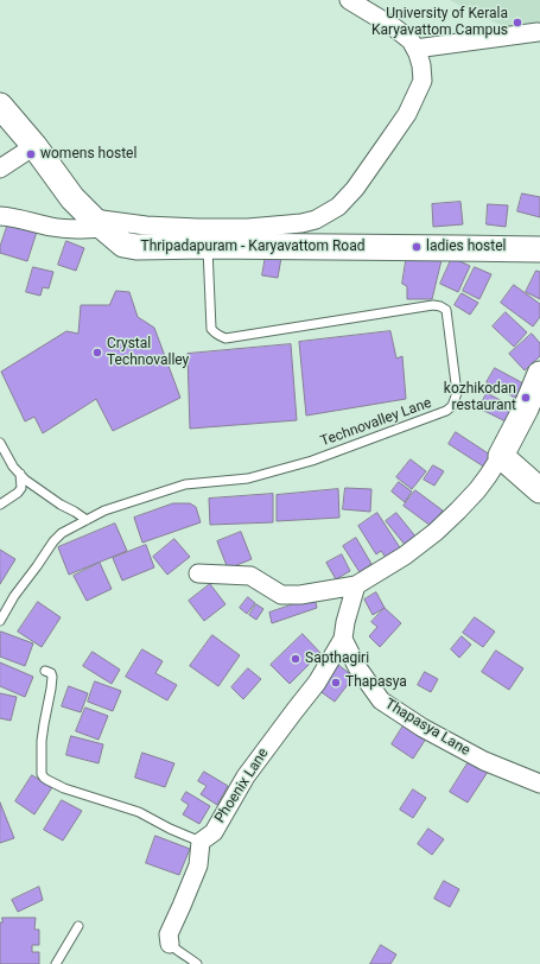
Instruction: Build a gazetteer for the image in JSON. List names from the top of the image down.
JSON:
{
  "streets": {
    "main road": ["Thripadapuram - Karyavattom Road"],
    "street": ["Thapasya Lane", "Phoenix Lane"],
    "lane": ["Technovalley Lane"]
  },
  "crossings": [
    ["Thripadapuram - Karyavattom Road", "Technovalley Lane"],
    ["Thapasya Lane", "Phoenix Lane"]
  ],
  "places": [
    "University of Kerala Karyavattom Campus",
    "womens hostel",
    "ladies hostel",
    "Crystal Technovalley",
    "kozhikodan restaurant",
    "Sapthagiri",
    "Thapasya"
  ]
}
